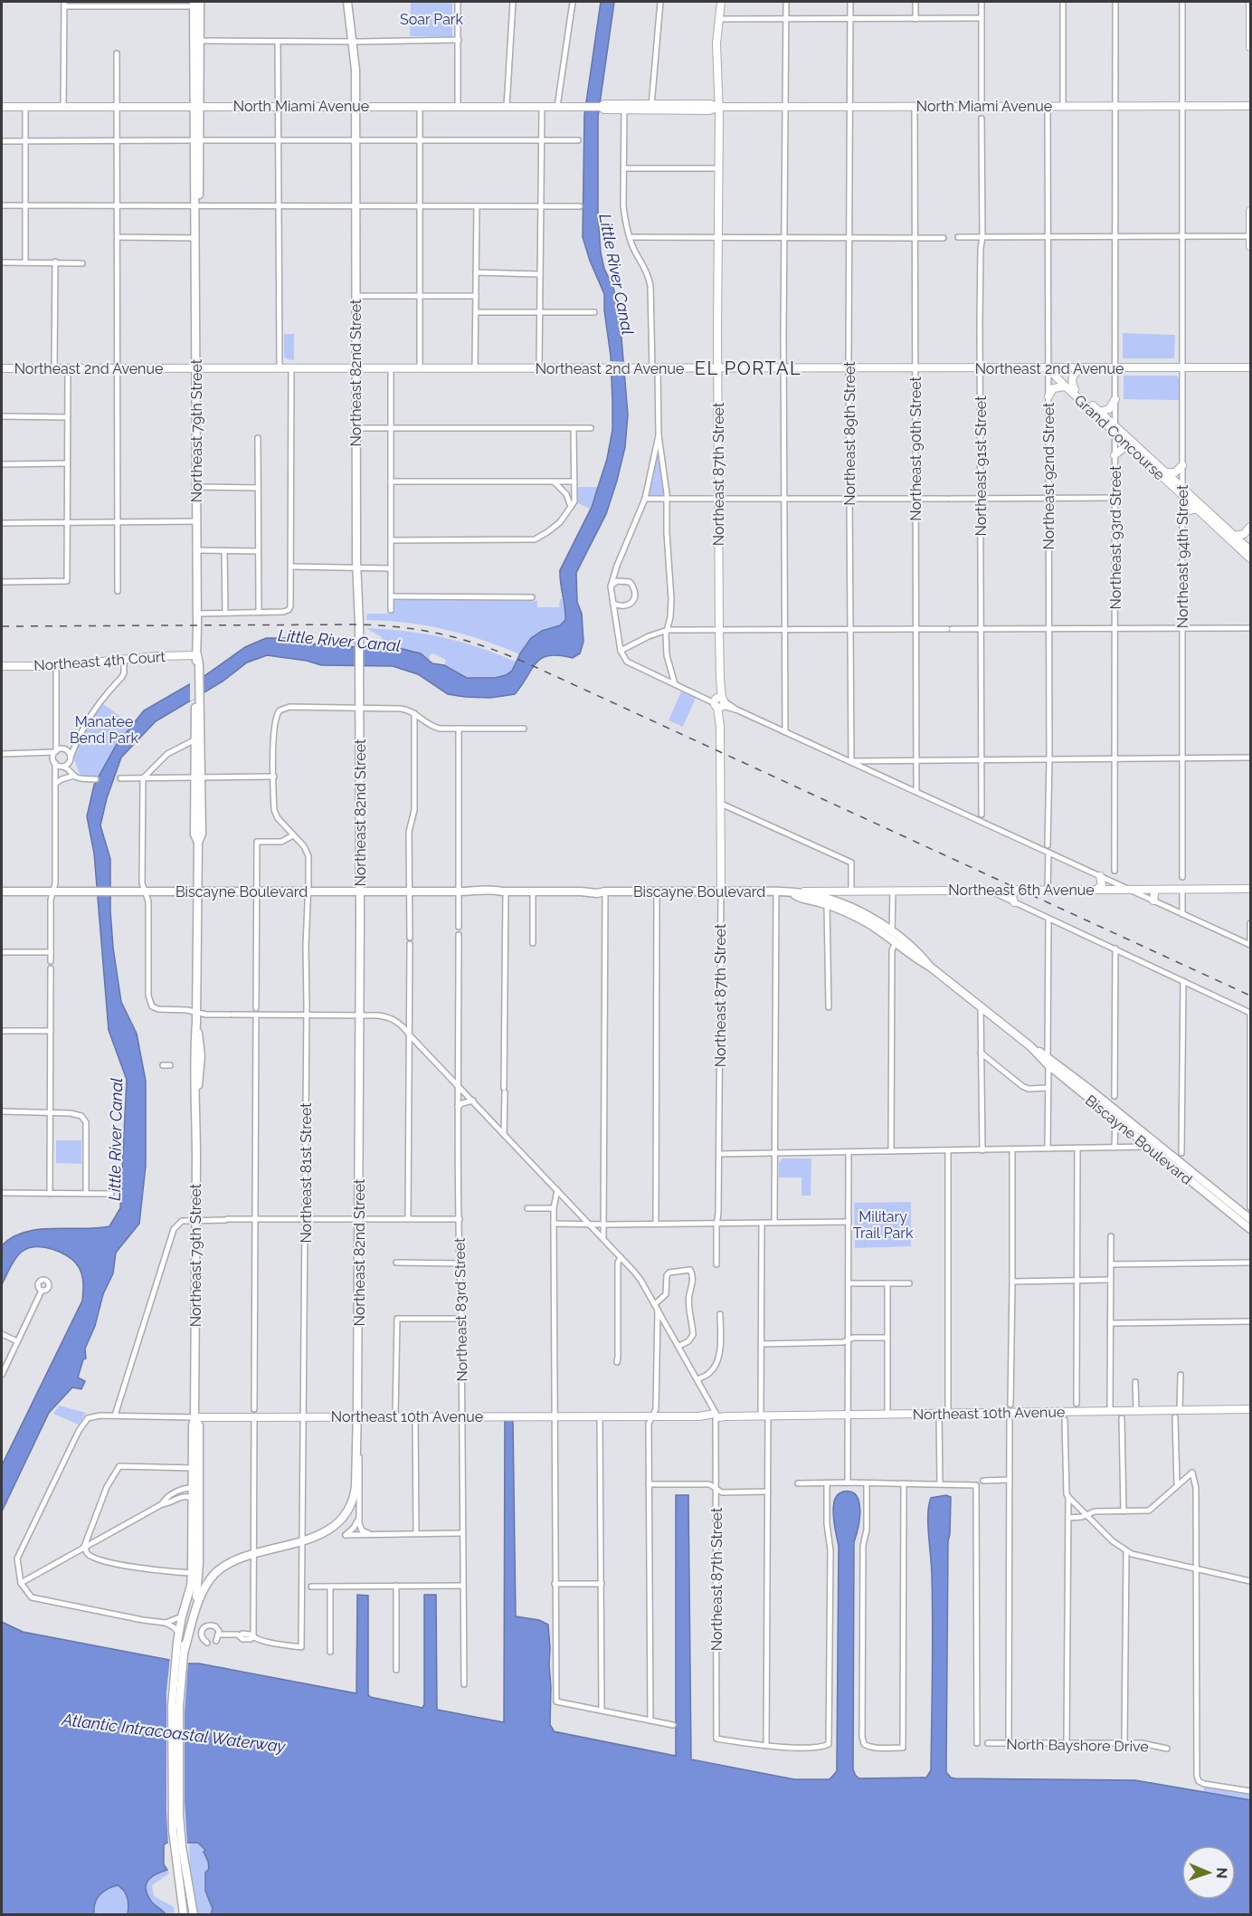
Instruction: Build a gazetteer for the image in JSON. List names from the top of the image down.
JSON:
{
  "streets": {
    "main road": [
      "North Miami Avenue",
      "Northeast 2nd Avenue",
      "Northeast 82nd Street",
      "Northeast 79th Street",
      "Grand Concourse",
      "Northeast 87th Street",
      "Northeast 4th Court",
      "Northeast 6th Avenue",
      "Biscayne Boulevard",
      "Northeast 10th Avenue"
    ],
    "street": [
      "Northeast 89th Street",
      "Northeast 90th Street",
      "Northeast 91st Street",
      "Northeast 92nd Street",
      "Northeast 93rd Street",
      "Northeast 94th Street",
      "Northeast 81st Street",
      "Northeast 83rd Street",
      "North Bayshore Drive"
    ]
  },
  "crossings": [
    ["North Miami Avenue", "Northeast 82nd Street"],
    ["North Miami Avenue", "Northeast 79th Street"],
    ["North Miami Avenue", "Northeast 89th Street"],
    ["North Miami Avenue", "Northeast 90th Street"],
    ["North Miami Avenue", "Northeast 87th Street"],
    ["North Miami Avenue", "Northeast 92nd Street"],
    ["North Miami Avenue", "Northeast 93rd Street"],
    ["North Miami Avenue", "Northeast 94th Street"],
    ["Northeast 2nd Avenue", "Northeast 82nd Street"],
    ["Northeast 2nd Avenue", "Northeast 79th Street"],
    ["Northeast 2nd Avenue", "Northeast 89th Street"],
    ["Northeast 2nd Avenue", "Grand Concourse"],
    ["Northeast 2nd Avenue", "Northeast 90th Street"],
    ["Northeast 2nd Avenue", "Northeast 91st Street"],
    ["Northeast 2nd Avenue", "Northeast 87th Street"],
    ["Northeast 2nd Avenue", "Northeast 92nd Street"],
    ["Northeast 2nd Avenue", "Northeast 93rd Street"],
    ["Northeast 2nd Avenue", "Northeast 94th Street"],
    ["Northeast 82nd Street", "Biscayne Boulevard"],
    ["Northeast 82nd Street", "Northeast 81st Street"],
    ["Northeast 82nd Street", "Northeast 10th Avenue"],
    ["Northeast 79th Street", "Northeast 4th Court"],
    ["Northeast 79th Street", "Biscayne Boulevard"],
    ["Northeast 79th Street", "Northeast 10th Avenue"],
    ["Grand Concourse", "Northeast 92nd Street"],
    ["Grand Concourse", "Northeast 93rd Street"],
    ["Grand Concourse", "Northeast 94th Street"],
    ["Northeast 87th Street", "Biscayne Boulevard"],
    ["Northeast 87th Street", "Northeast 10th Avenue"],
    ["Northeast 6th Avenue", "Biscayne Boulevard"],
    ["Biscayne Boulevard", "Northeast 81st Street"],
    ["Northeast 81st Street", "Northeast 10th Avenue"],
    ["Northeast 83rd Street", "Northeast 10th Avenue"]
  ],
  "districts": ["EL PORTAL"],
  "water": ["Little River Canal", "Atlantic Intracoastal Waterway"],
  "parks": ["Soar Park", "Manatee Bend Park", "Military Trail Park"],
  "north": "right"
}
